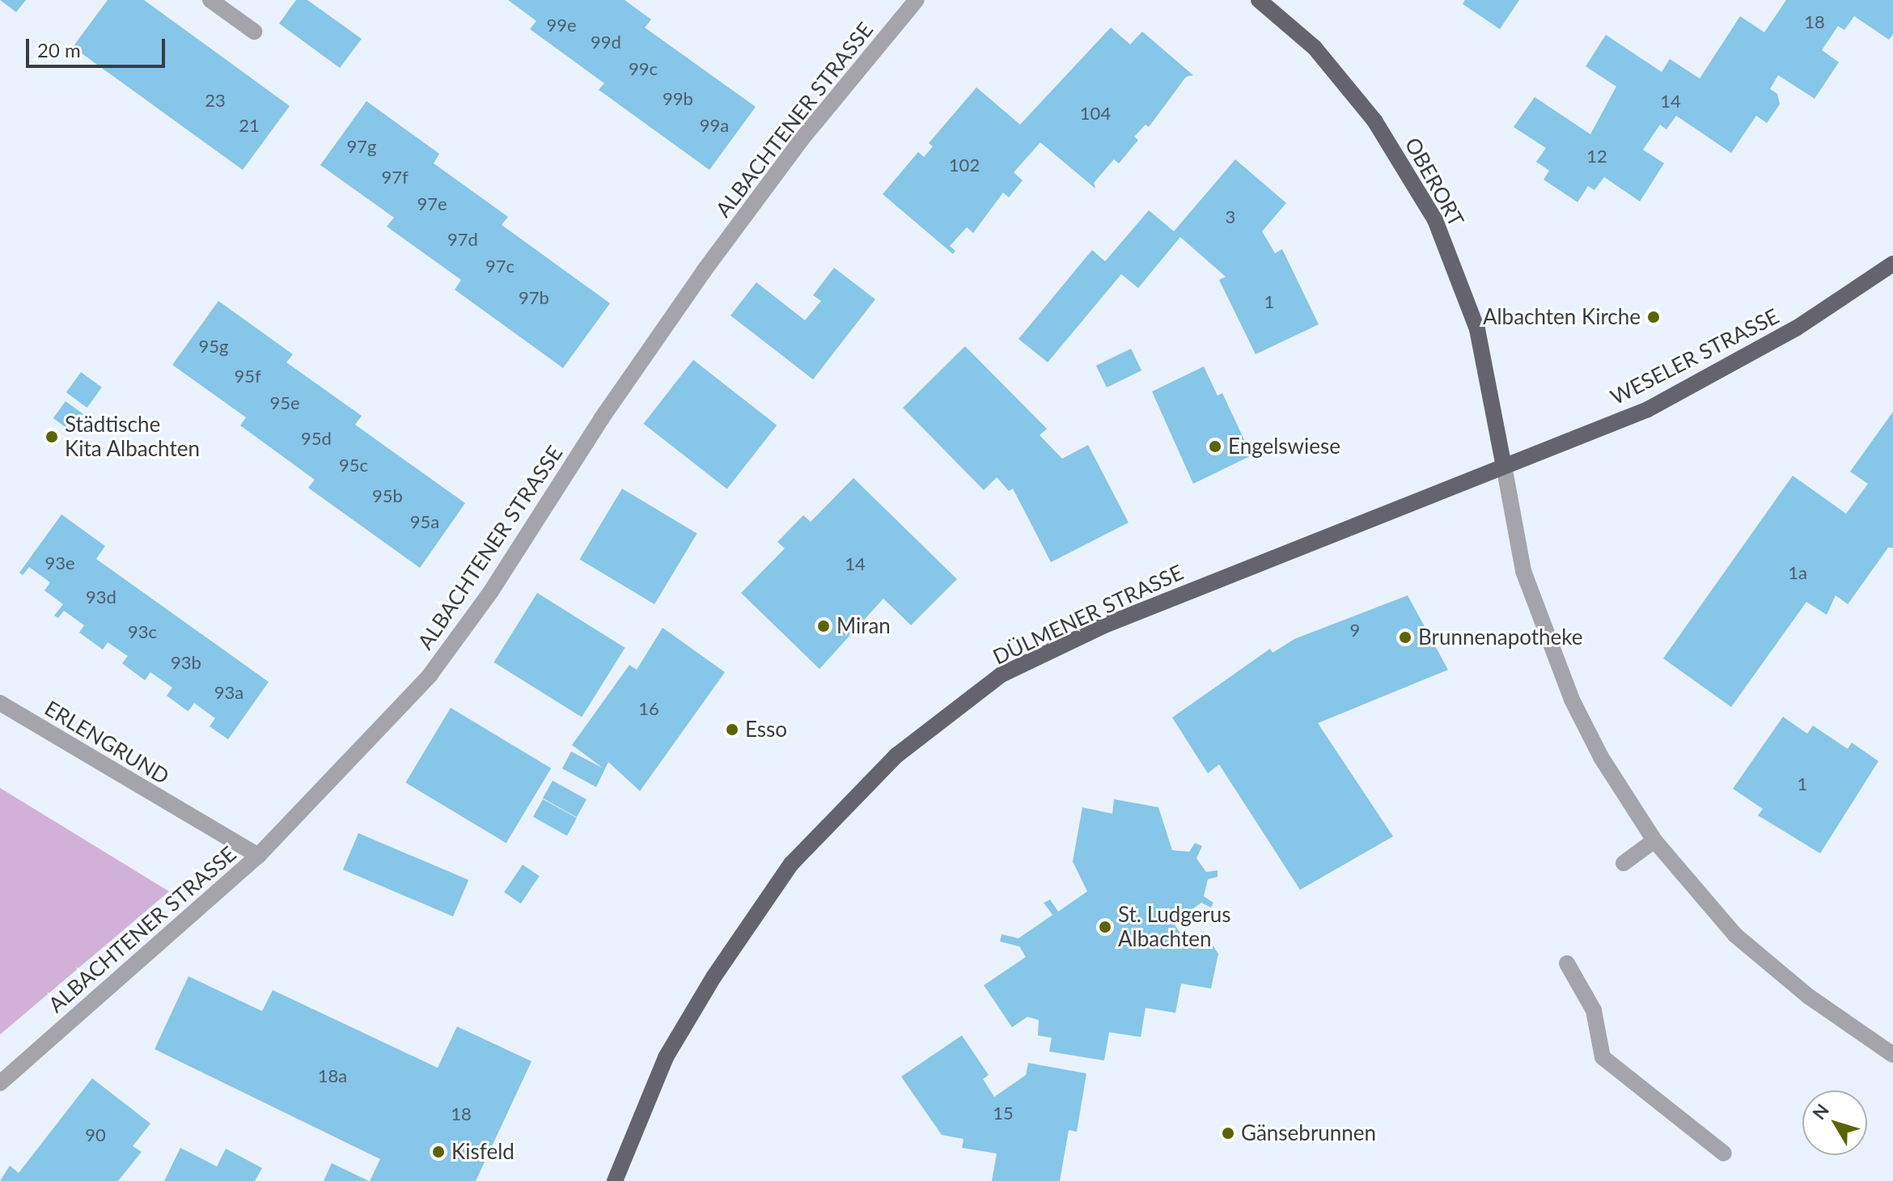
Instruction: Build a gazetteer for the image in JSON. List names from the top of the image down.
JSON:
{
  "streets": {
    "main road": ["OBERORT", "WESELER STRASSE", "DÜLMENER STRASSE"],
    "street": ["ALBACHTENER STRASSE", "ERLENGRUND"]
  },
  "crossings": [
    ["ALBACHTENER STRASSE", "ERLENGRUND"],
    ["OBERORT", "WESELER STRASSE"],
    ["OBERORT", "DÜLMENER STRASSE"],
    ["WESELER STRASSE", "DÜLMENER STRASSE"]
  ],
  "places": [
    "Albachten Kirche",
    "Städtische Kita Albachten",
    "Engelswiese",
    "Miran",
    "Brunnenapotheke",
    "Esso",
    "St. Ludgerus Albachten",
    "Gänsebrunnen",
    "Kisfeld"
  ],
  "house_numbers": [
    "18",
    "99e",
    "99d",
    "99c",
    "99b",
    "23",
    "14",
    "104",
    "21",
    "99a",
    "97g",
    "12",
    "102",
    "97f",
    "97e",
    "3",
    "97d",
    "97c",
    "97b",
    "1",
    "95g",
    "95f",
    "95e",
    "95d",
    "95c",
    "95b",
    "95a",
    "93e",
    "14",
    "1a",
    "93d",
    "9",
    "93c",
    "93b",
    "93a",
    "16",
    "1",
    "18a",
    "15",
    "18",
    "90"
  ],
  "scale_bar": "20 m",
  "north": "top left"
}
